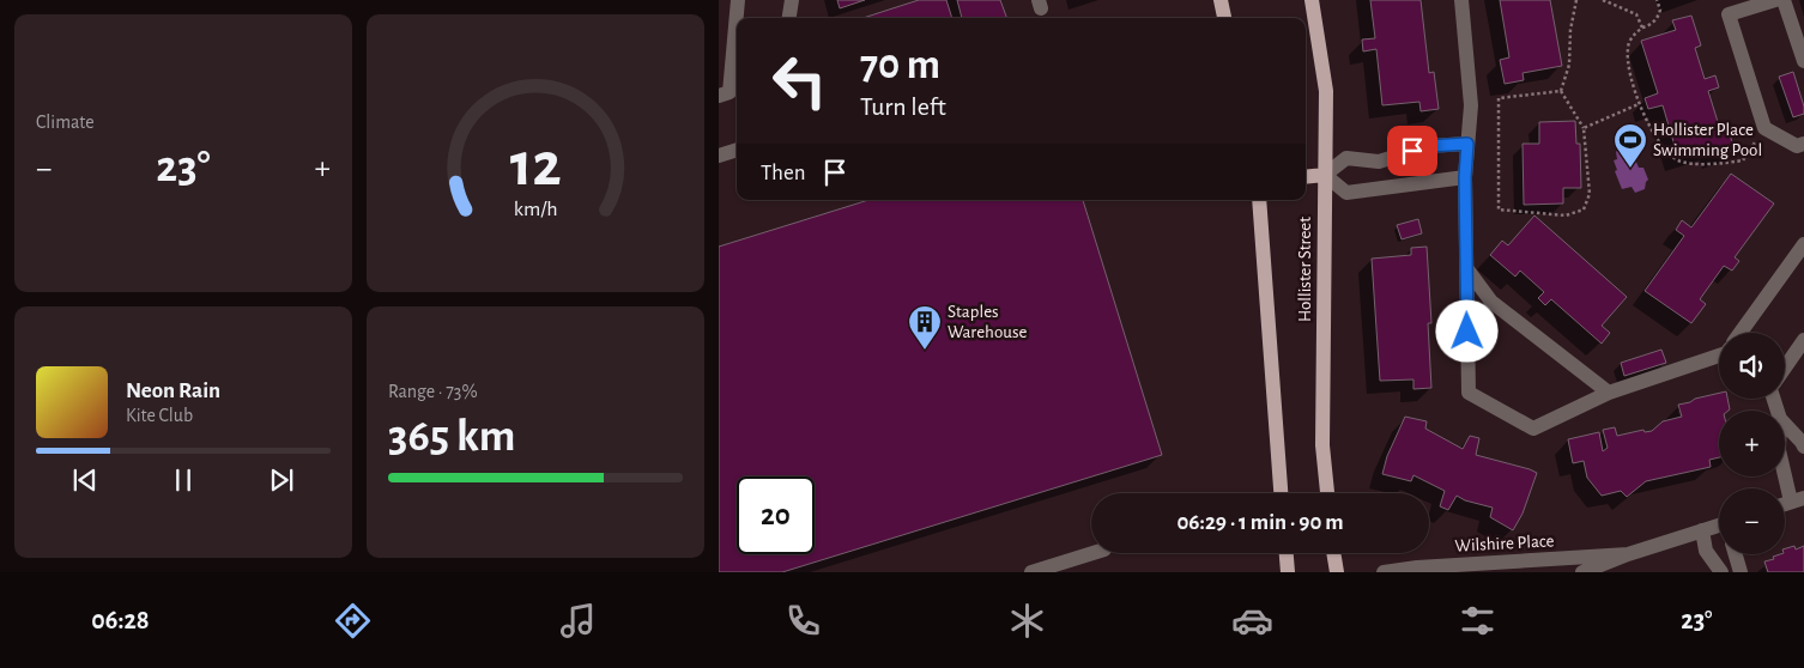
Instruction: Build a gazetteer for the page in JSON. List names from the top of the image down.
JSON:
{
  "streets": {
    "main road": ["Hollister Street"],
    "street": ["Wilshire Place"]
  },
  "places": {
    "sports": ["Hollister Place Swimming Pool"],
    "building": ["Staples Warehouse"]
  },
  "page": {
    "tile": [
      "Climate",
      ["Range · 73%", "365 km"]
    ],
    "turn": ["70 m", "Turn left"],
    "heat": ["−", "23°", "+"],
    "then": "Then",
    "map_buttons": ["+", "−"],
    "song": ["Neon Rain", "Kite Club"],
    "limit": "20",
    "trip": "06:29 · 1 min · 90 m",
    "tabs": ["06:28", "23°"],
    "gauge": ["12", "km/h"]
  }
}
